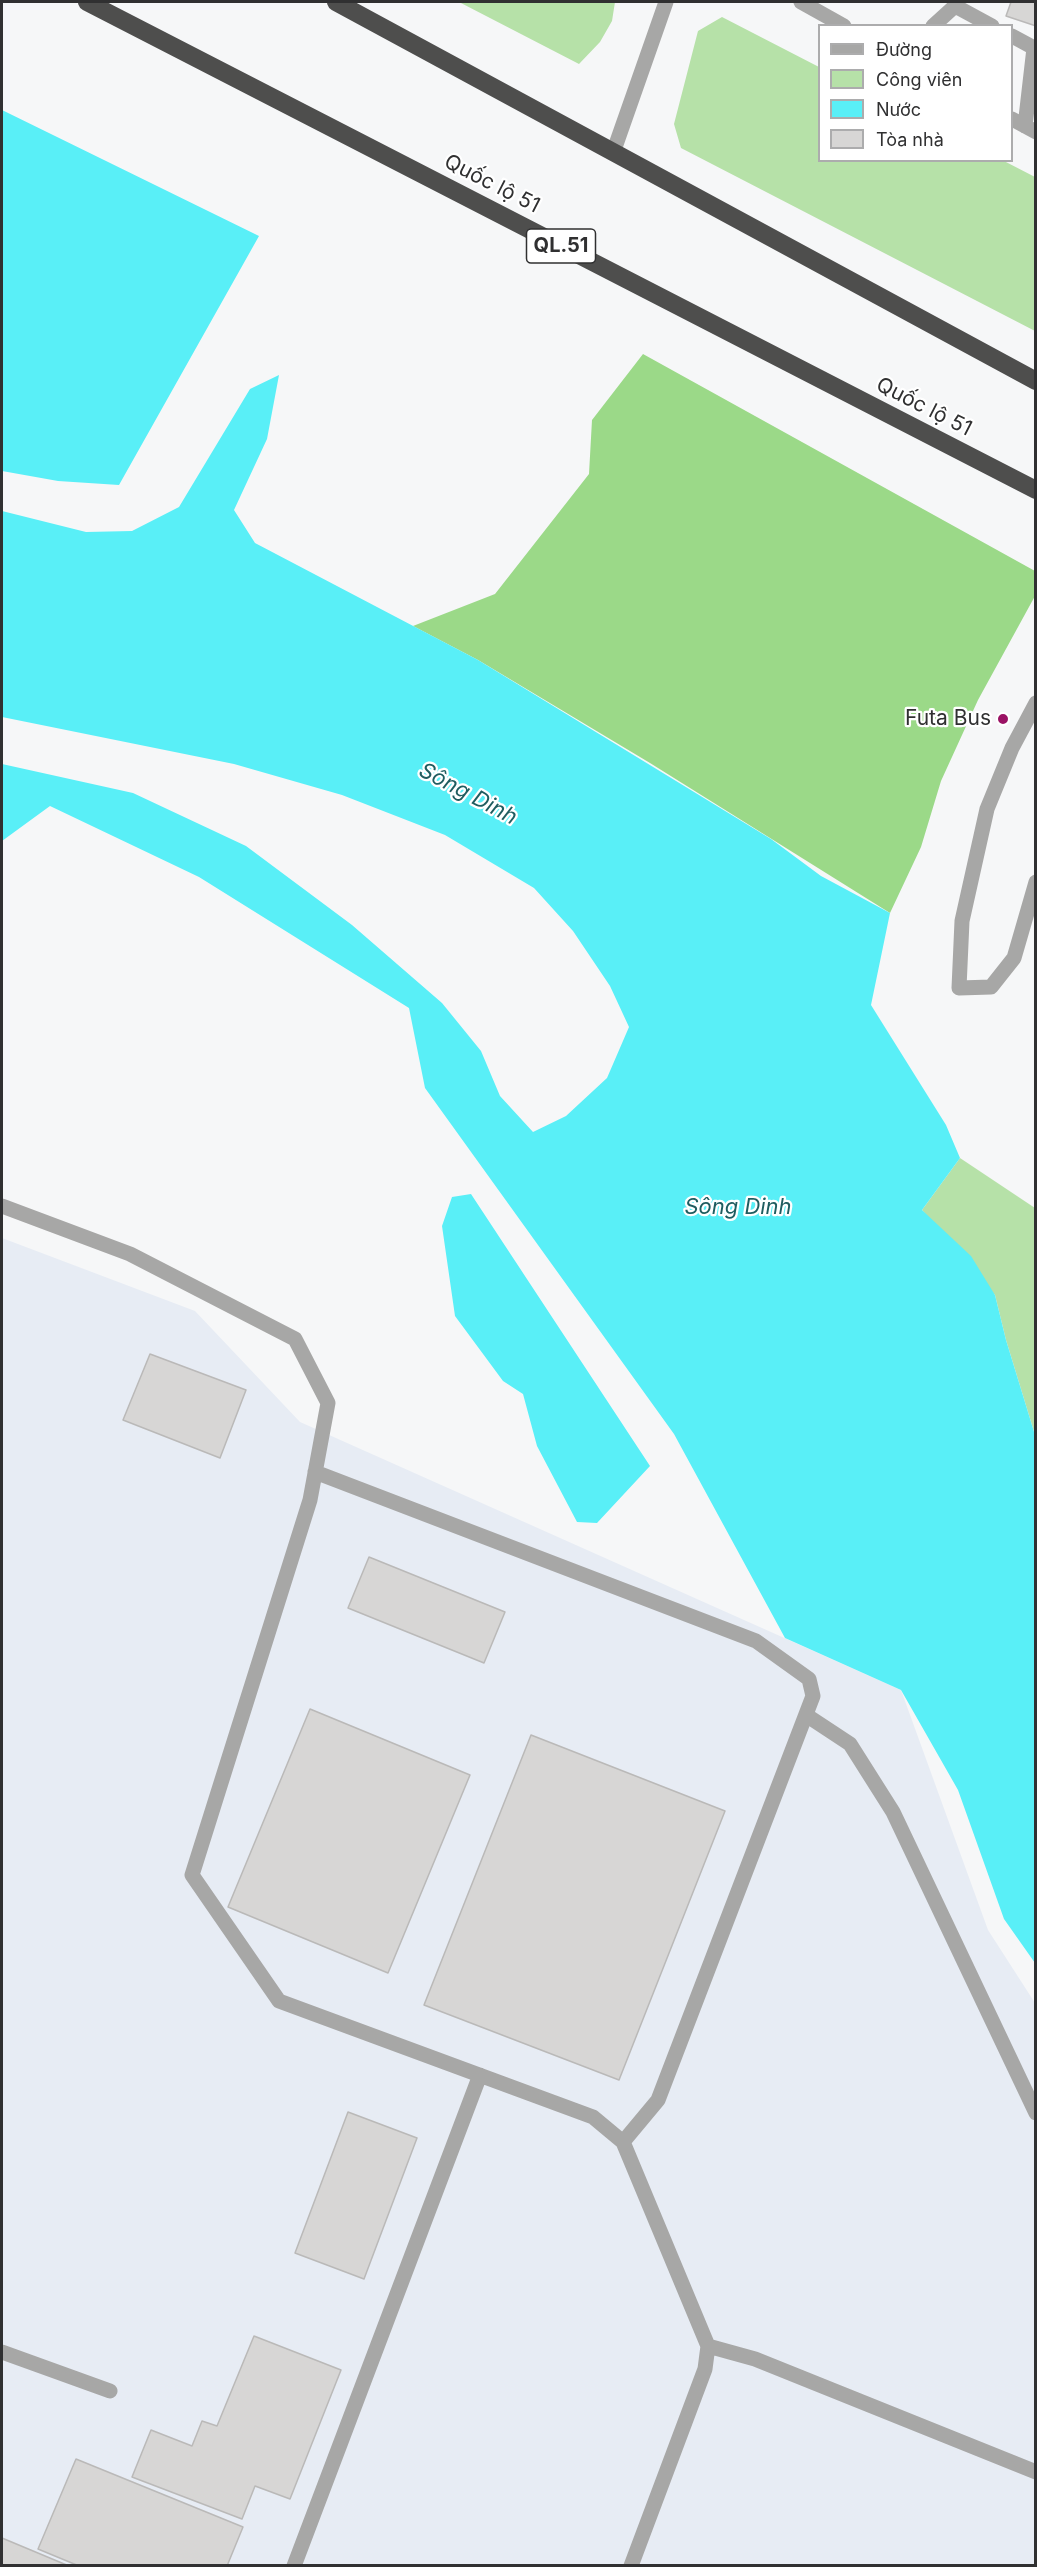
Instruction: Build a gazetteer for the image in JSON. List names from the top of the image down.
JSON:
{
  "streets": {
    "highway": ["Quốc lộ 51", "QL.51"]
  },
  "water": ["Sông Dinh"],
  "places": ["Futa Bus"],
  "legend": [
    "Đường",
    "Công viên",
    "Nước",
    "Tòa nhà"
  ]
}
